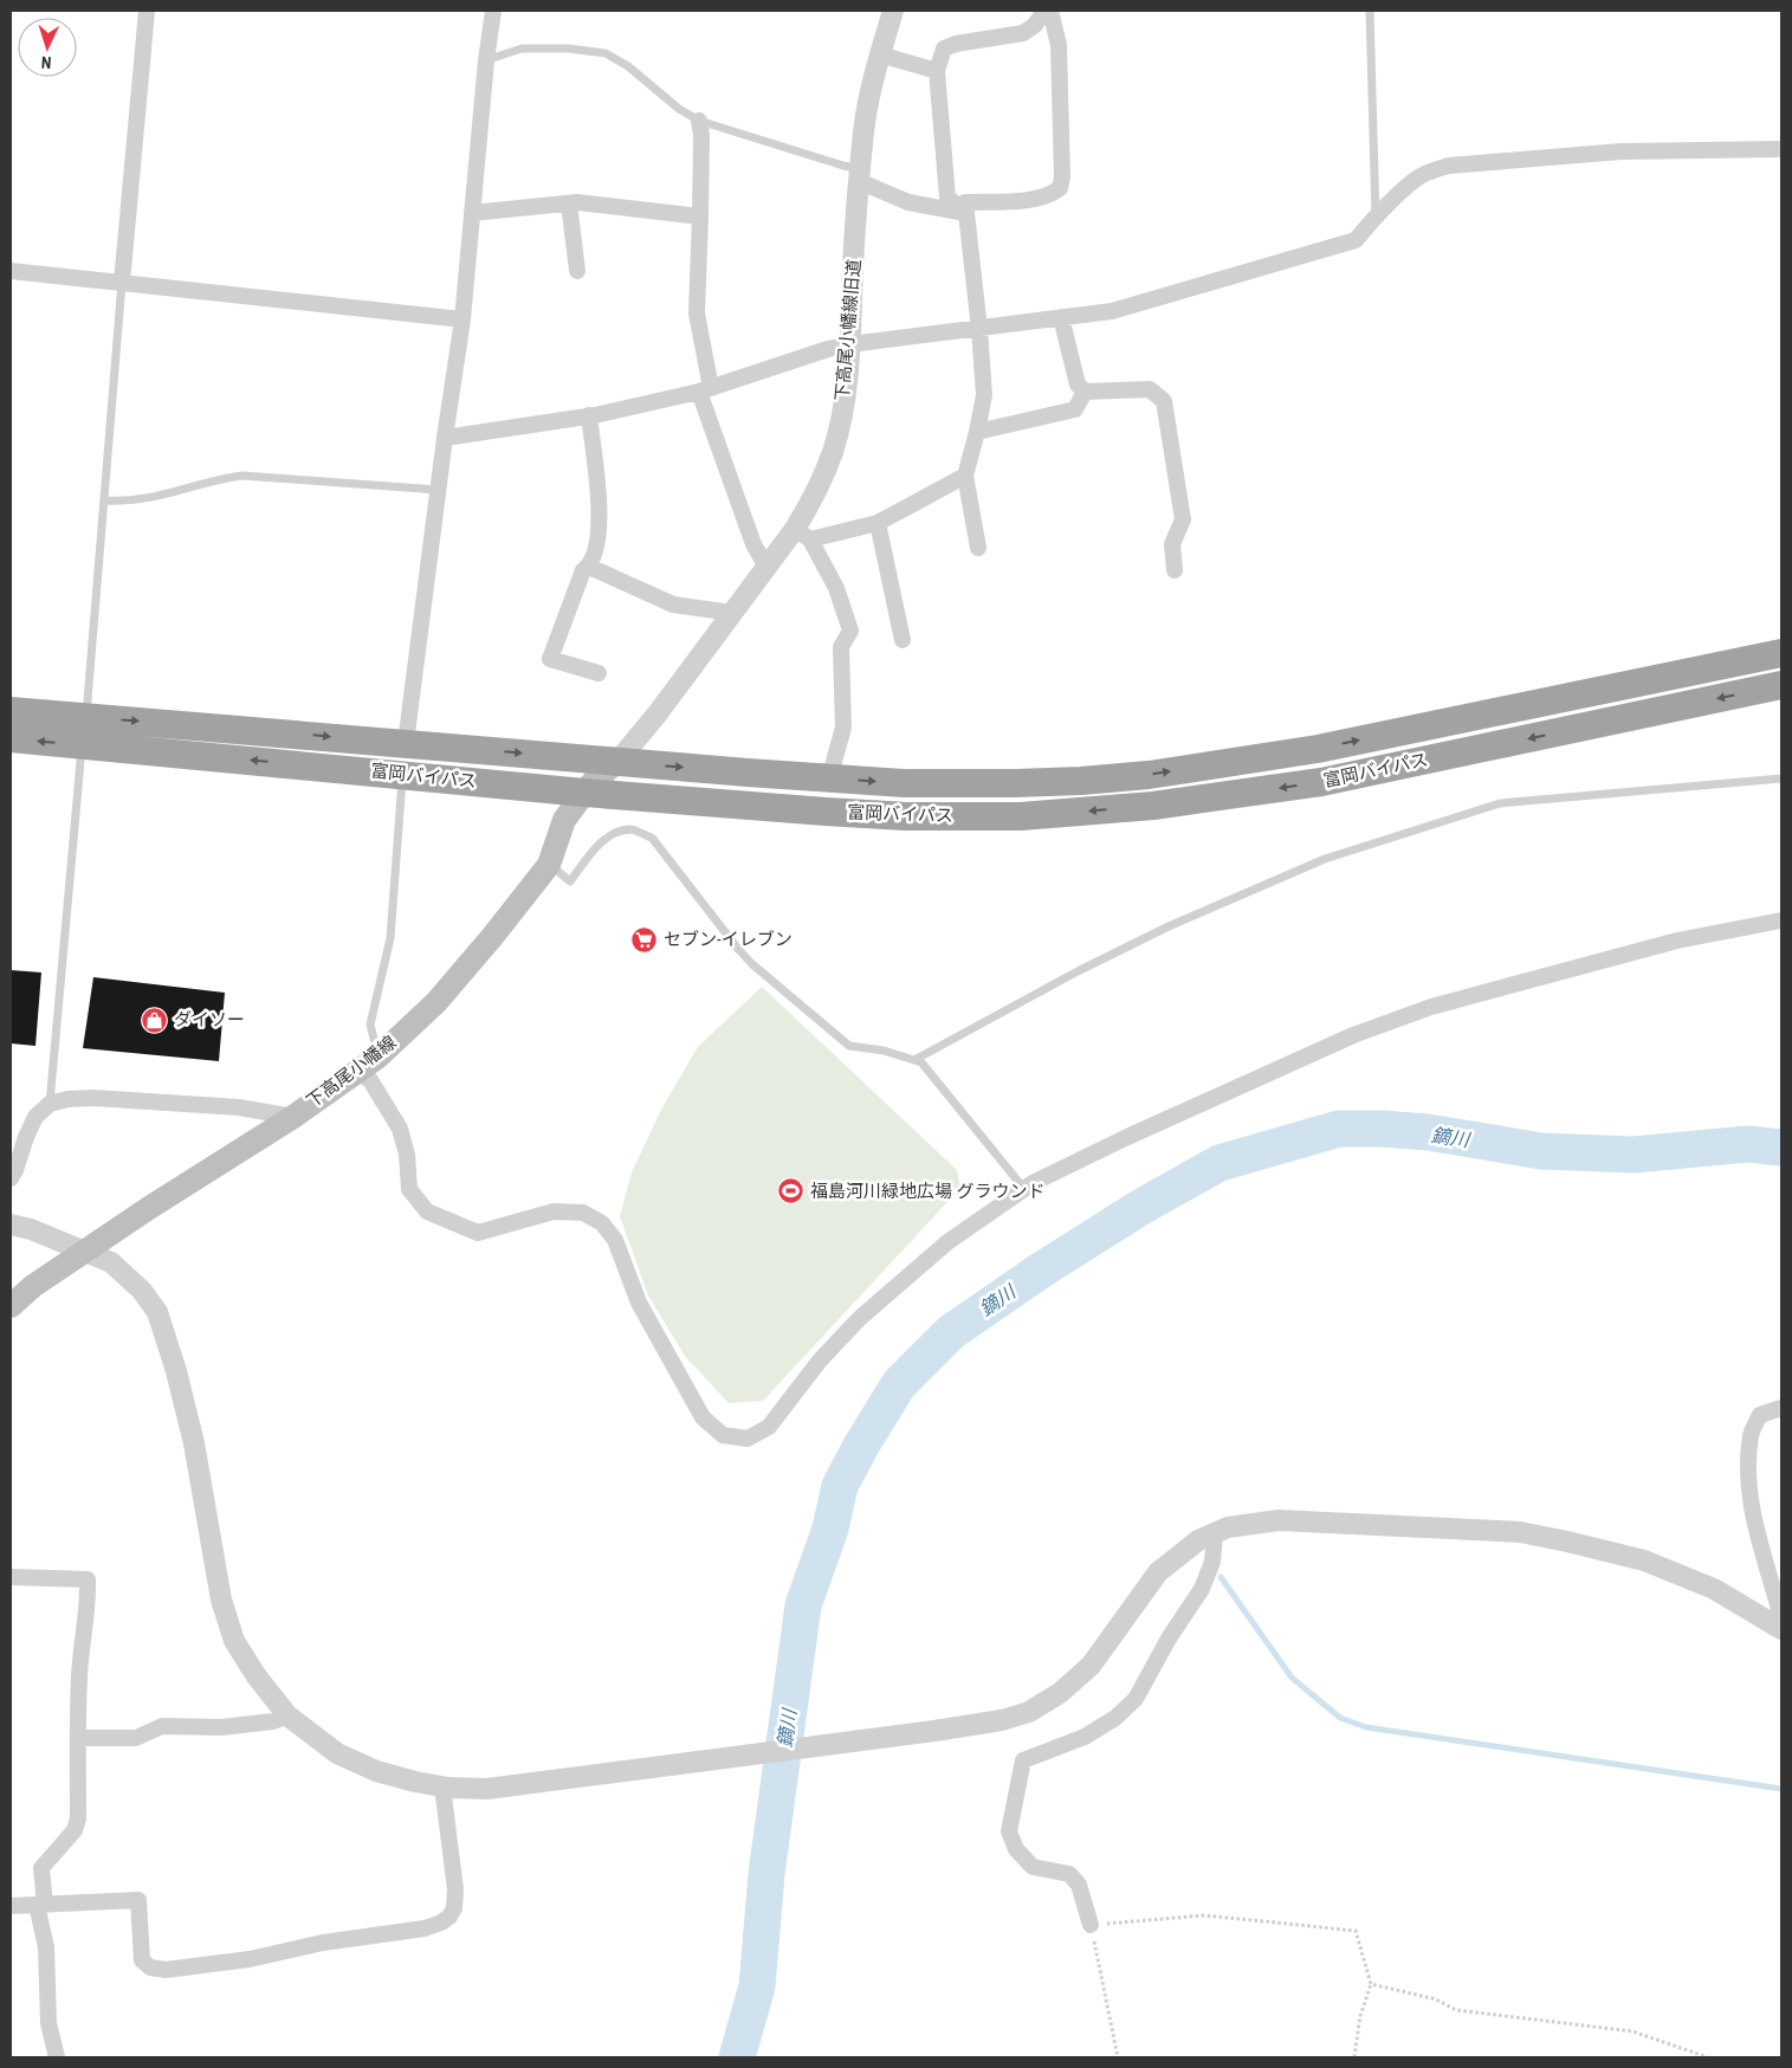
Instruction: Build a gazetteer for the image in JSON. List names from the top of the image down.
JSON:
{
  "streets": {
    "highway": ["富岡バイパス"],
    "main road": ["下高尾小幡線"],
    "street": ["下高尾小幡線旧道"]
  },
  "crossings": [
    ["下高尾小幡線旧道", "富岡バイパス"],
    ["下高尾小幡線旧道", "下高尾小幡線"],
    ["富岡バイパス", "下高尾小幡線"]
  ],
  "water": ["鏑川"],
  "places": {
    "supermarket": ["セブン-イレブン"],
    "shop": ["ダイソー"],
    "sports": ["福島河川緑地広場 グラウンド"]
  },
  "north": "bottom"
}
